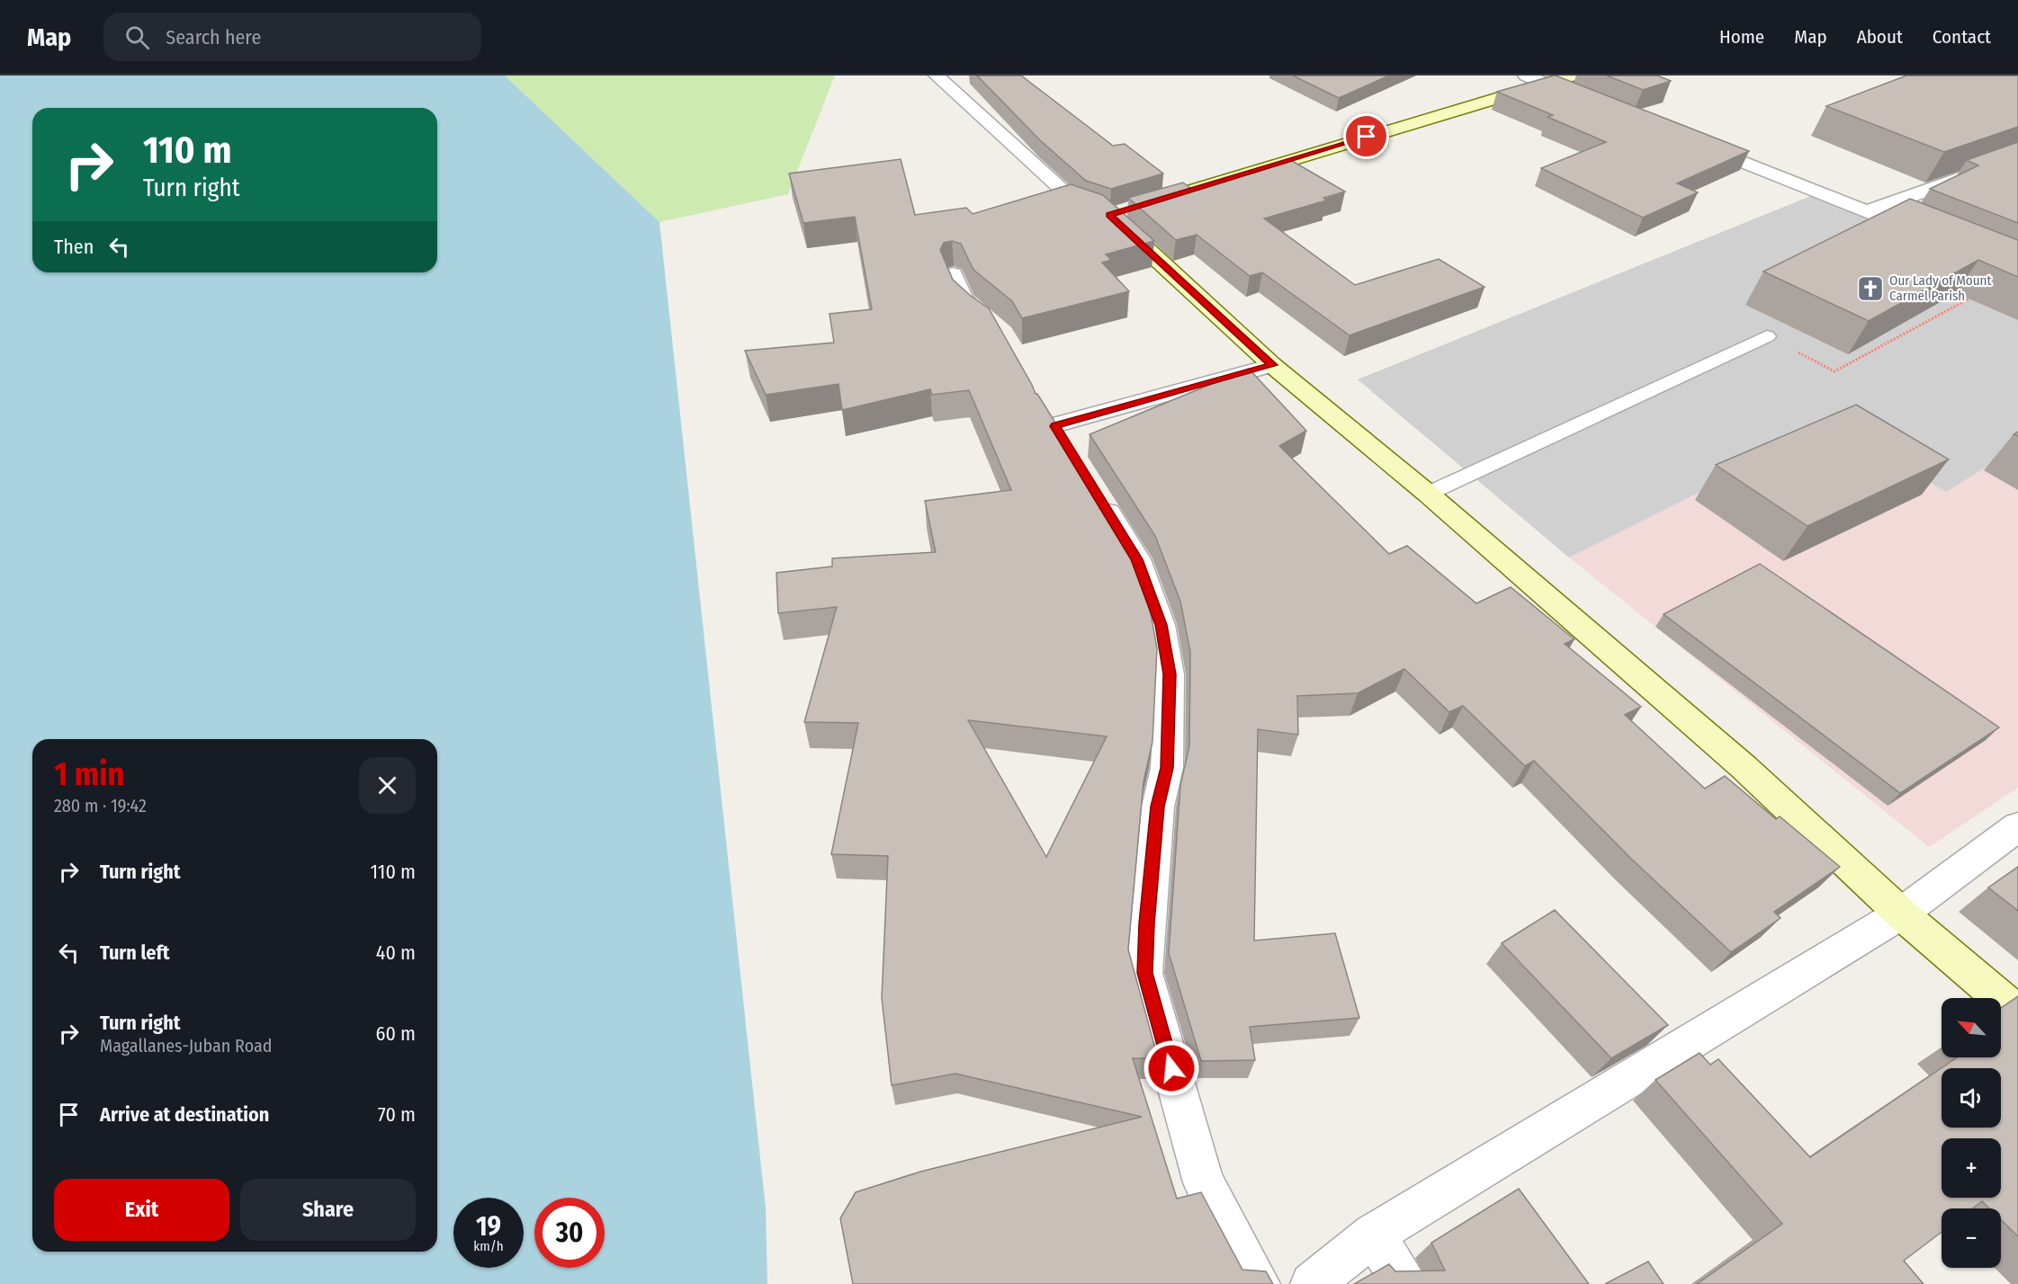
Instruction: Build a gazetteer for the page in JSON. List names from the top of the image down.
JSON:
{
  "places": {
    "church": ["Our Lady of Mount Carmel Parish"]
  },
  "north": "top left",
  "page": {
    "header": "Map",
    "search": "Search here",
    "nav": [
      "Home",
      "Map",
      "About",
      "Contact"
    ],
    "turn": ["110 m", "Turn right"],
    "then": "Then",
    "heading": ["1 min", "280 m · 19:42"],
    "list": [
      {
        "name": "Turn right",
        "value": "110 m"
      },
      {
        "name": "Turn left",
        "value": "40 m"
      },
      {
        "name": "Turn right",
        "note": "Magallanes-Juban Road",
        "value": "60 m"
      },
      {
        "name": "Arrive at destination",
        "value": "70 m"
      }
    ],
    "map_buttons": ["+", "−"],
    "buttons": ["Exit", "Share"],
    "speed": "19 km/h",
    "limit": "30"
  }
}
